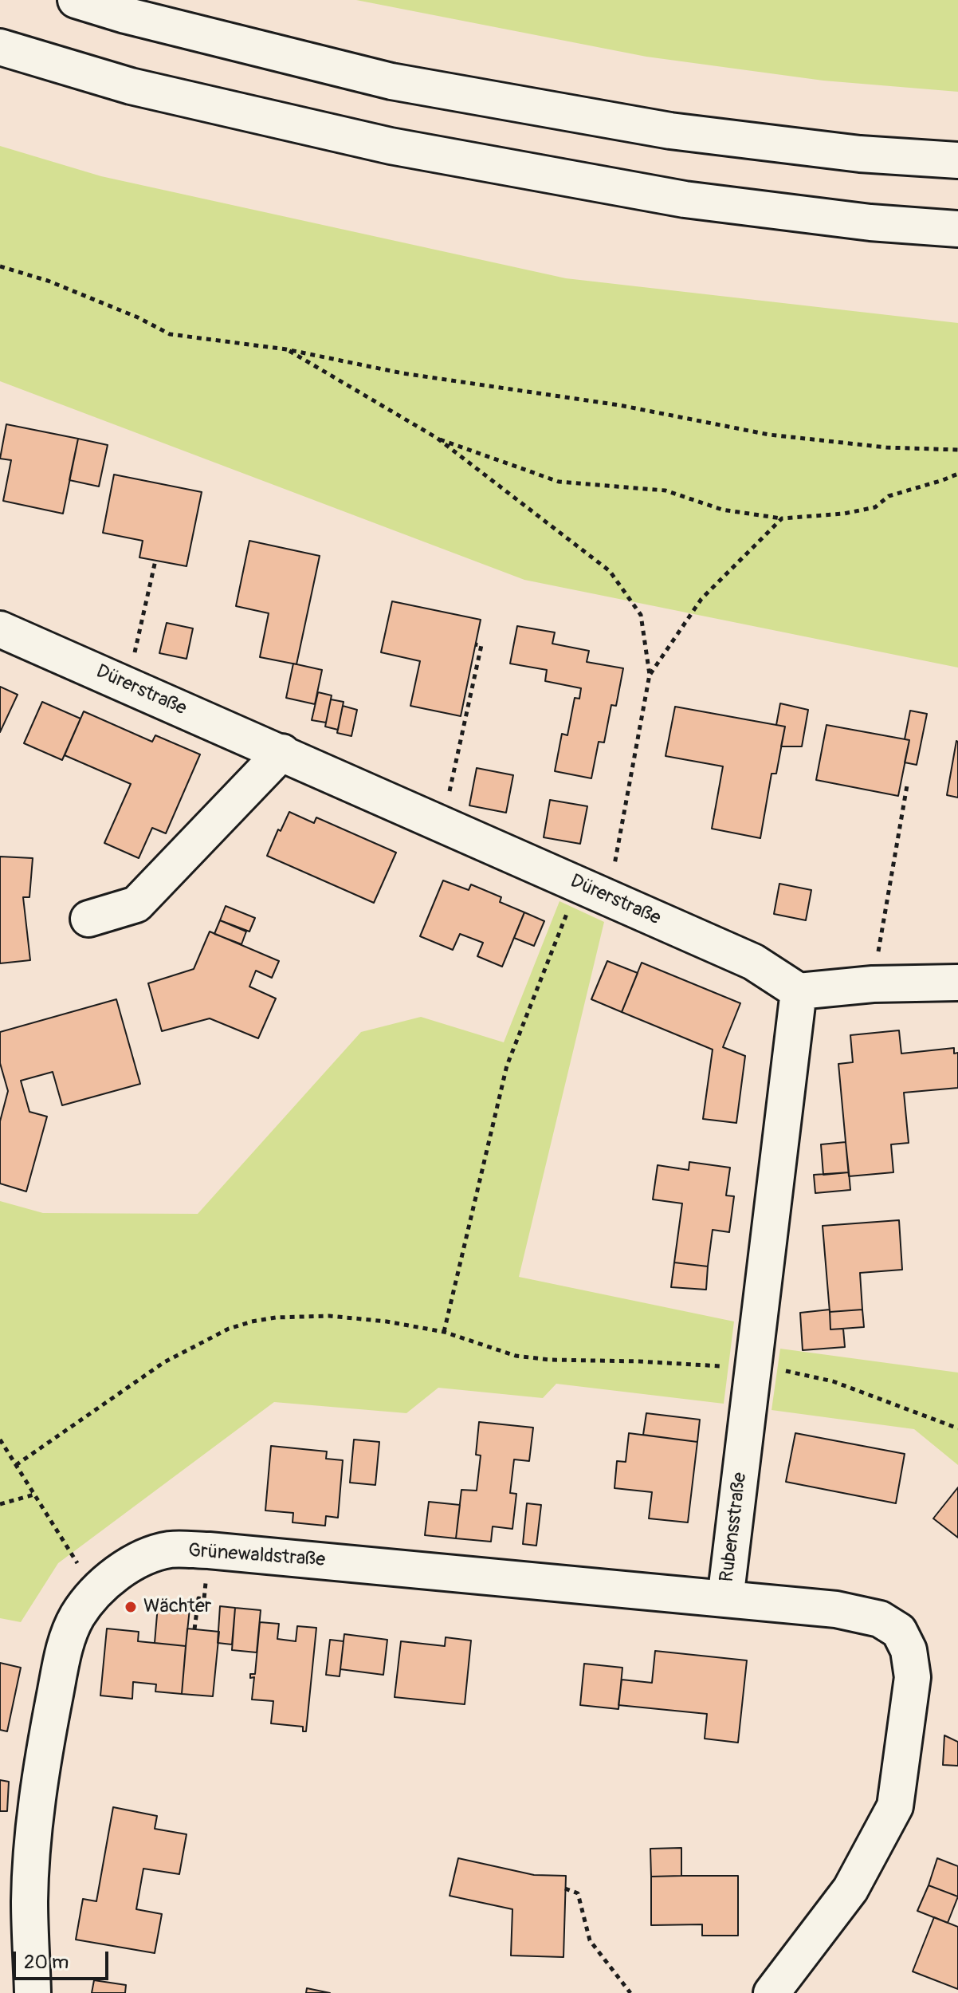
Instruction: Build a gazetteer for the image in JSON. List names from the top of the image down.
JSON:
{
  "streets": {
    "main road": ["Dürerstraße", "Rubensstraße", "Grünewaldstraße"]
  },
  "crossings": [
    ["Dürerstraße", "Rubensstraße"],
    ["Rubensstraße", "Grünewaldstraße"]
  ],
  "places": ["Wächter"],
  "scale_bar": "20 m"
}
